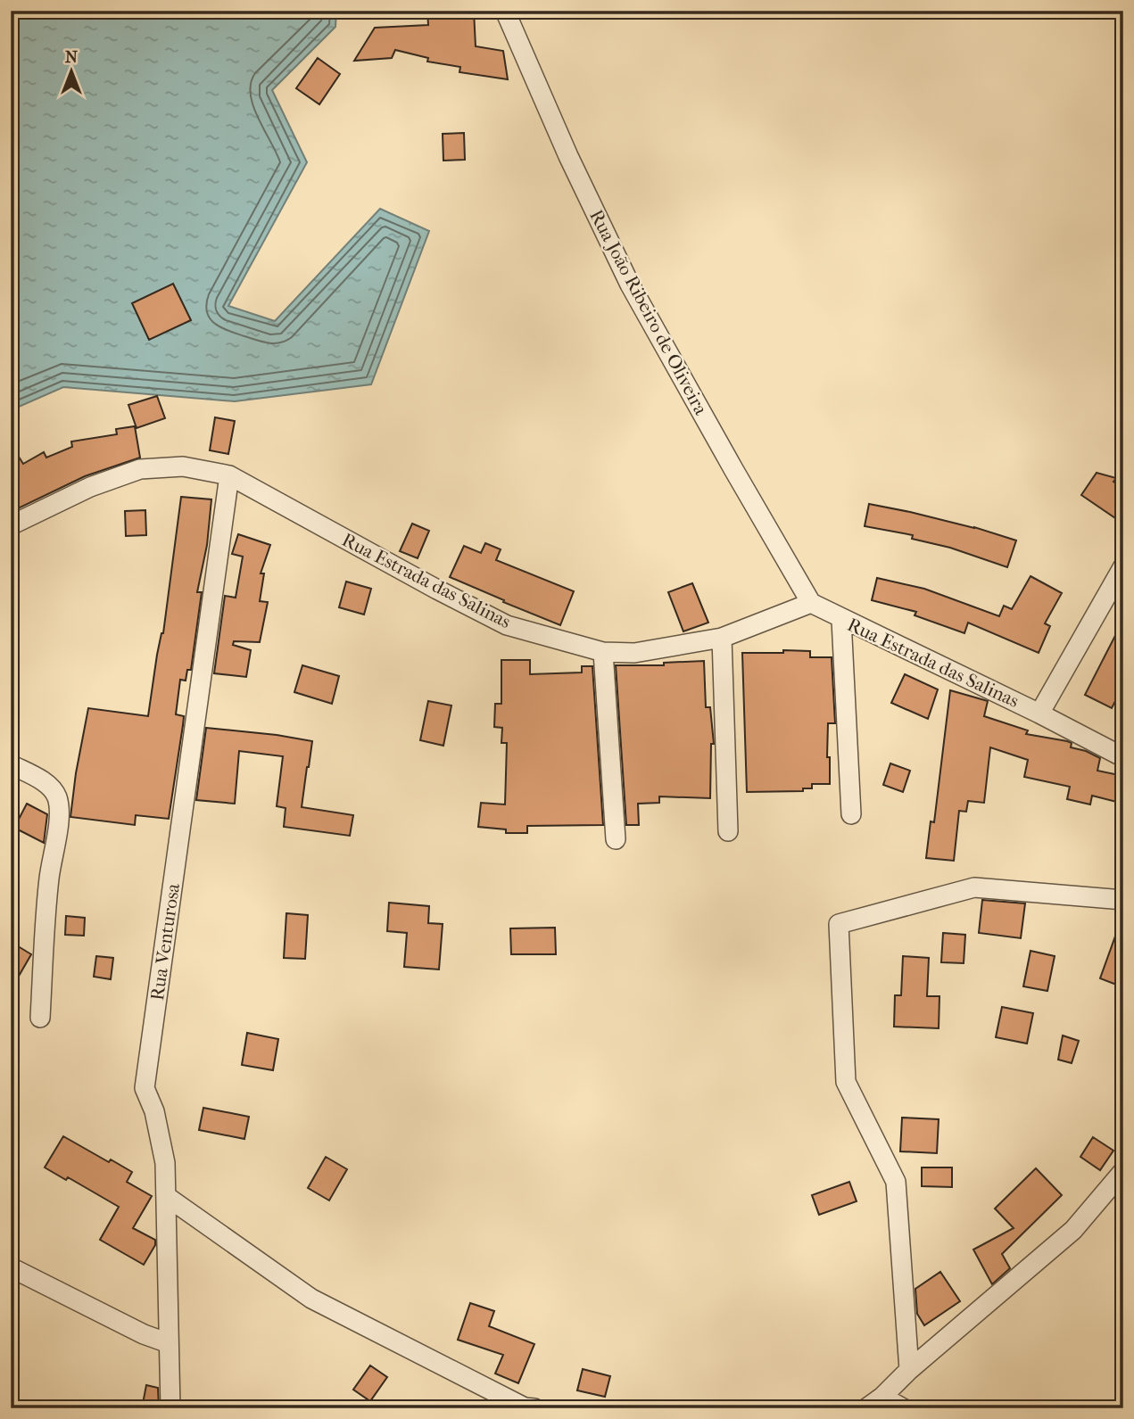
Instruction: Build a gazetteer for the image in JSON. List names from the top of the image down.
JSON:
{
  "streets": {
    "street": ["Rua João Ribeiro de Oliveira", "Rua Estrada das Salinas", "Rua Venturosa"]
  },
  "crossings": [
    ["Rua João Ribeiro de Oliveira", "Rua Estrada das Salinas"],
    ["Rua Estrada das Salinas", "Rua Venturosa"]
  ],
  "north": "top"
}
